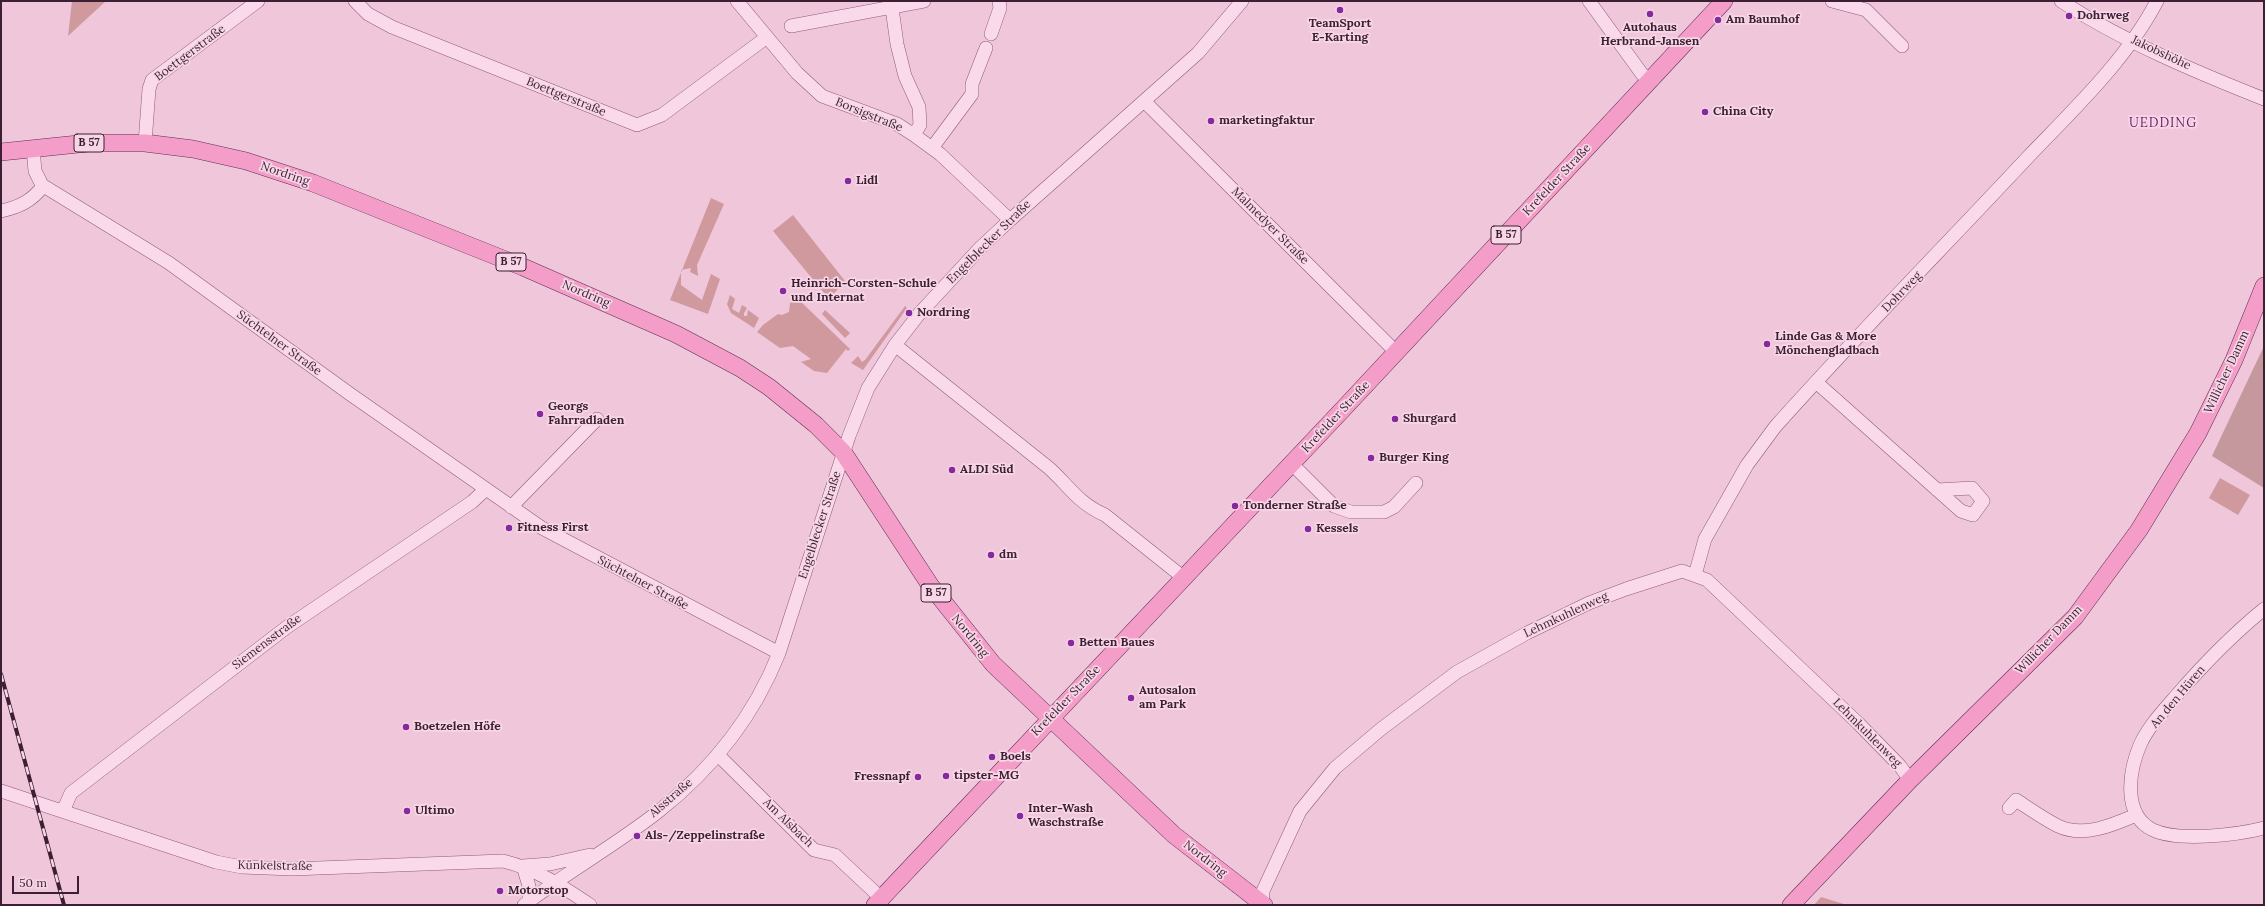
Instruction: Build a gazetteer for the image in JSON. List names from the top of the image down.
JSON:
{
  "streets": {
    "main road": [
      "B 57",
      "Nordring",
      "Krefelder Straße",
      "Willicher Damm"
    ],
    "street": [
      "Boettgerstraße",
      "Jakobshöhe",
      "Borsigstraße",
      "Malmedyer Straße",
      "Engelblecker Straße",
      "Dohrweg",
      "Süchtelner Straße",
      "Lehmkuhlenweg",
      "Siemensstraße",
      "An den Hüren",
      "Alsstraße",
      "Am Alsbach",
      "Künkelstraße"
    ]
  },
  "crossings": [
    ["Boettgerstraße", "Borsigstraße"],
    ["Boettgerstraße", "Nordring"],
    ["Jakobshöhe", "Dohrweg"],
    ["Borsigstraße", "Engelblecker Straße"],
    ["Nordring", "Krefelder Straße"],
    ["Nordring", "Engelblecker Straße"],
    ["Nordring", "Lehmkuhlenweg"],
    ["Krefelder Straße", "Malmedyer Straße"],
    ["Krefelder Straße", "Am Alsbach"],
    ["Malmedyer Straße", "Engelblecker Straße"],
    ["Engelblecker Straße", "Süchtelner Straße"],
    ["Engelblecker Straße", "Alsstraße"],
    ["Dohrweg", "Lehmkuhlenweg"],
    ["Süchtelner Straße", "Siemensstraße"],
    ["Süchtelner Straße", "Alsstraße"],
    ["Willicher Damm", "Lehmkuhlenweg"],
    ["Siemensstraße", "Künkelstraße"],
    ["Alsstraße", "Am Alsbach"],
    ["Alsstraße", "Künkelstraße"]
  ],
  "districts": ["UEDDING"],
  "places": [
    "TeamSport E-Karting",
    "Autohaus Herbrand-Jansen",
    "Dohrweg",
    "Am Baumhof",
    "China City",
    "marketingfaktur",
    "Lidl",
    "Heinrich-Corsten-Schule und Internat",
    "Nordring",
    "Linde Gas & More Mönchengladbach",
    "Georgs Fahrradladen",
    "Shurgard",
    "Burger King",
    "ALDI Süd",
    "Tonderner Straße",
    "Fitness First",
    "Kessels",
    "dm",
    "Betten Baues",
    "Autosalon am Park",
    "Boetzelen Höfe",
    "Boels",
    "tipster-MG",
    "Fressnapf",
    "Ultimo",
    "Inter-Wash Waschstraße",
    "Als-/Zeppelinstraße",
    "Motorstop"
  ],
  "scale_bar": "50 m"
}
